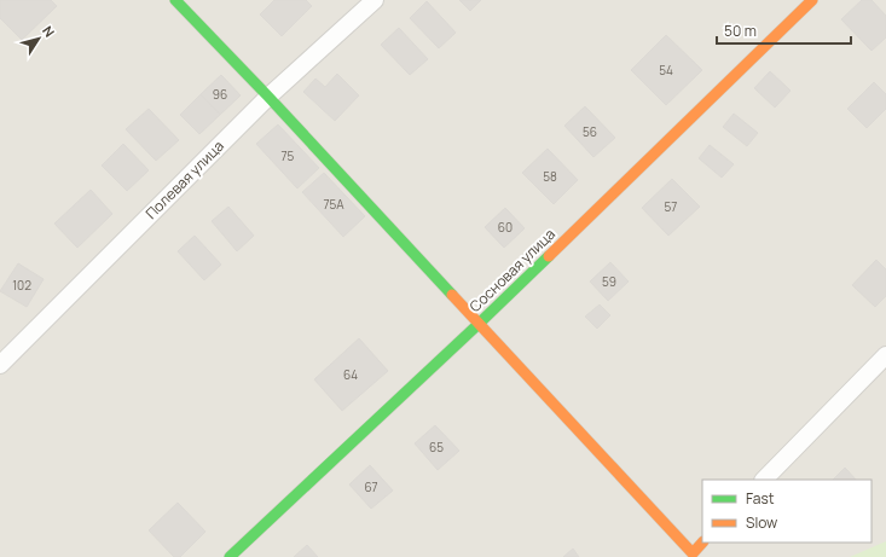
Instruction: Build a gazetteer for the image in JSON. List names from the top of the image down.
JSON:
{
  "streets": {
    "street": ["Полевая улица", "Сосновая улица"]
  },
  "house_numbers": [
    "54",
    "96",
    "56",
    "75",
    "58",
    "75А",
    "57",
    "60",
    "59",
    "102",
    "64",
    "65",
    "67"
  ],
  "legend": ["Fast", "Slow"],
  "scale_bar": "50 m",
  "north": "top right"
}
